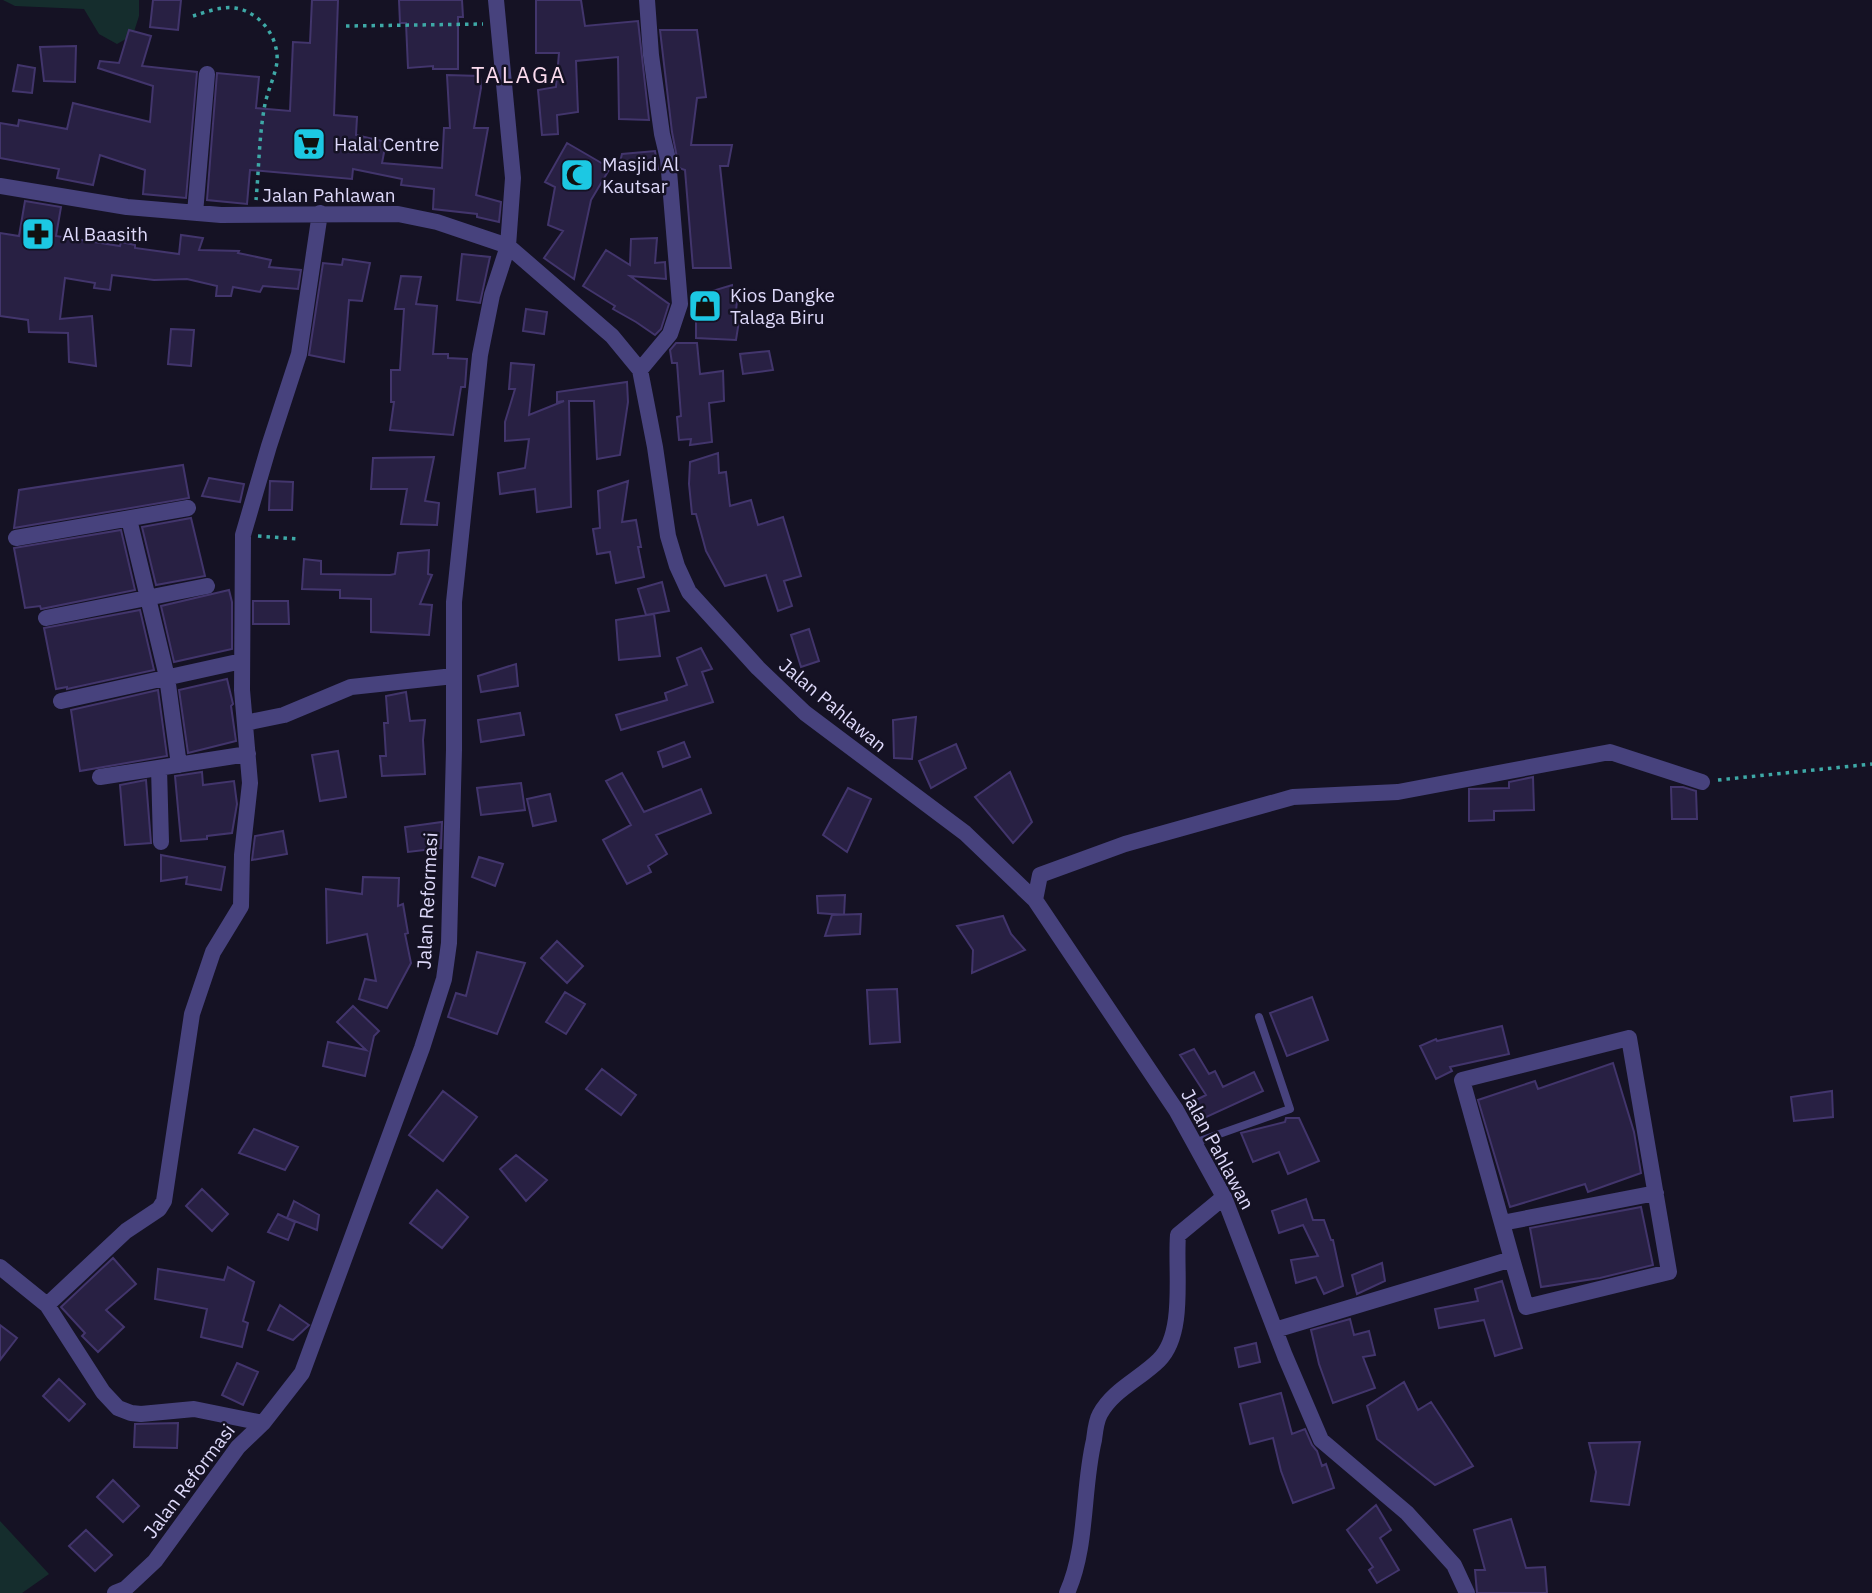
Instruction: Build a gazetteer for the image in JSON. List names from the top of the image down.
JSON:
{
  "streets": {
    "street": ["Jalan Pahlawan", "Jalan Reformasi"]
  },
  "crossings": [
    ["Jalan Pahlawan", "Jalan Reformasi"]
  ],
  "districts": ["TALAGA"],
  "places": {
    "supermarket": ["Halal Centre"],
    "mosque": ["Masjid Al Kautsar"],
    "pharmacy": ["Al Baasith"],
    "shop": ["Kios Dangke Talaga Biru"]
  }
}
